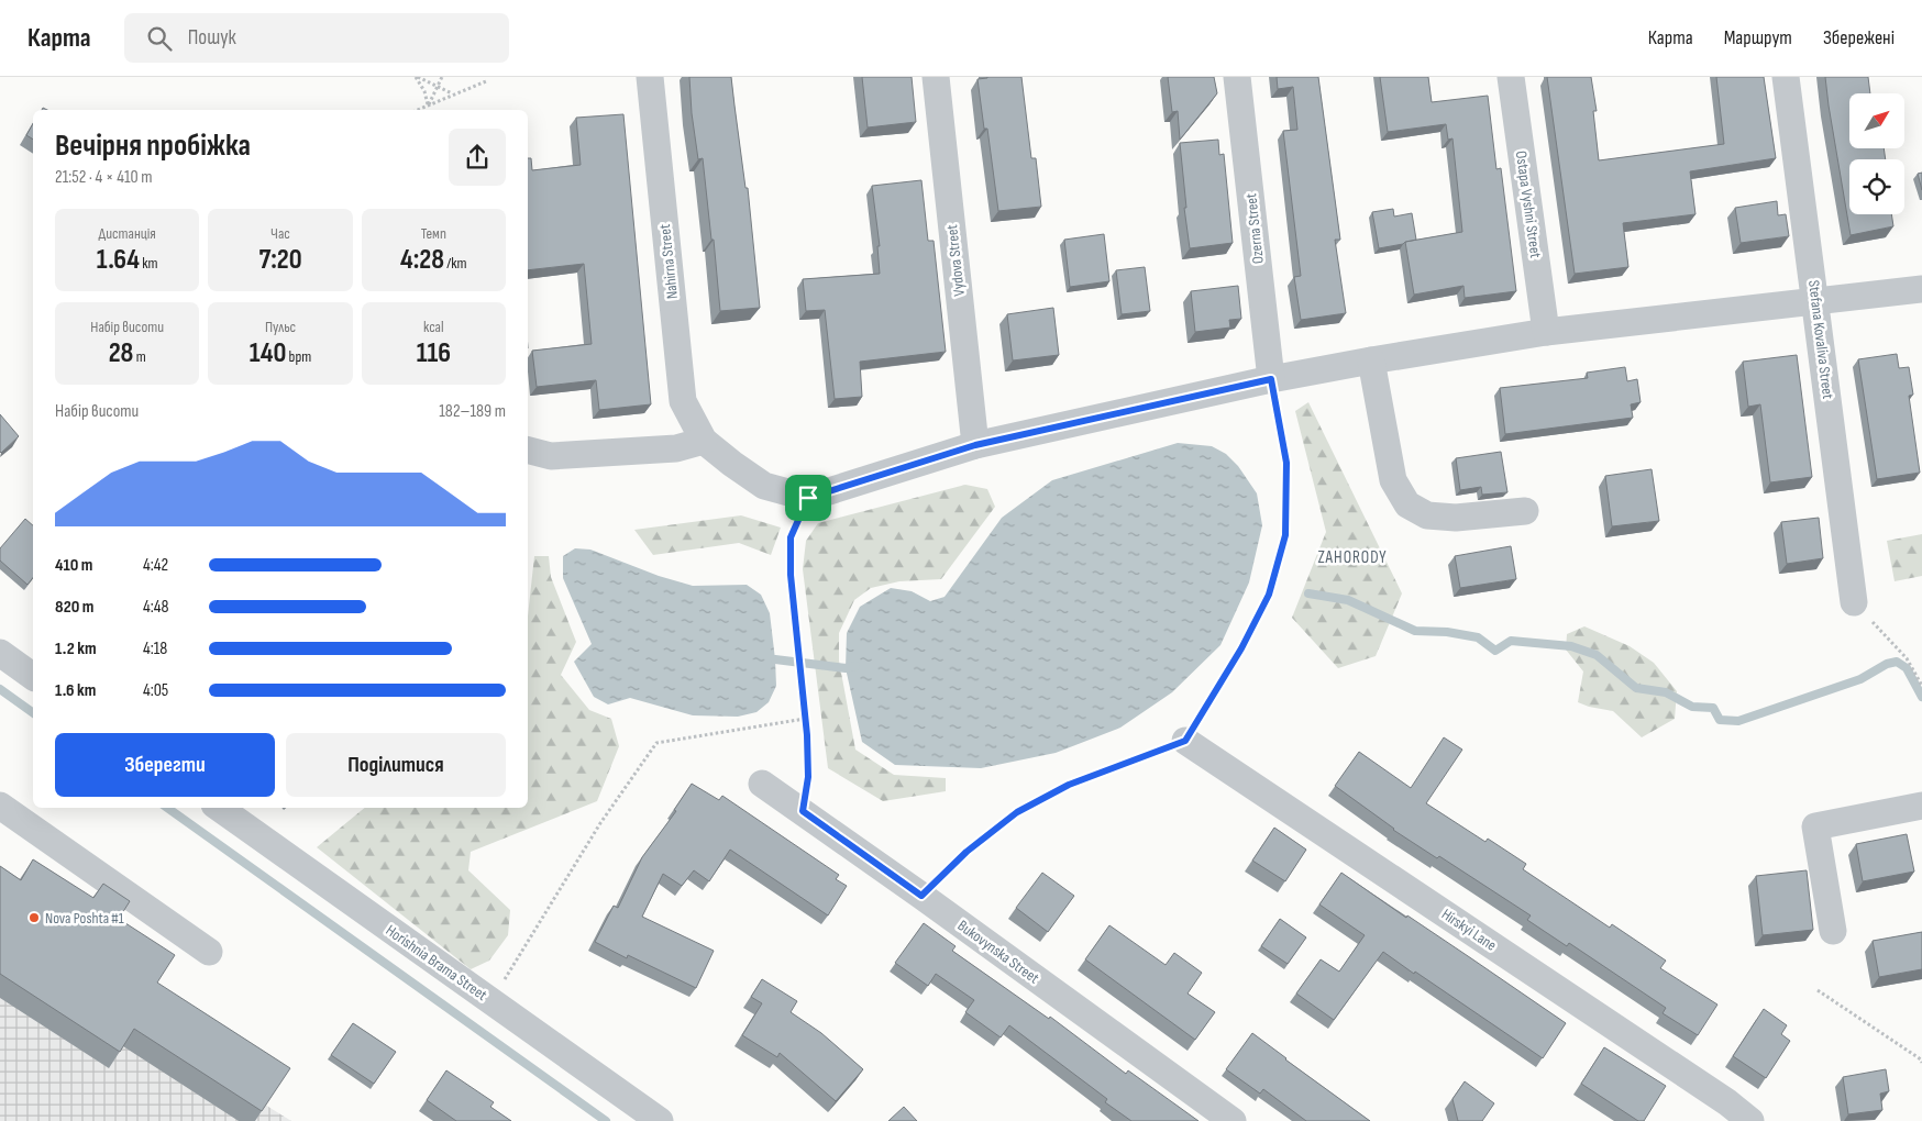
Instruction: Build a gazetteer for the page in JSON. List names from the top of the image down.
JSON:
{
  "streets": {
    "street": [
      "Ostapa Vyshni Street",
      "Ozerna Street",
      "Vydova Street",
      "Nahirna Street",
      "Stefana Kovaliva Street",
      "Hirskyi Lane",
      "Bukovynska Street",
      "Horishnia Brama Street"
    ]
  },
  "districts": ["ZAHORODY"],
  "places": ["Nova Poshta #1"],
  "north": "top right",
  "page": {
    "header": "Карта",
    "search": "Пошук",
    "nav": ["Карта", "Маршрут", "Збережені"],
    "heading": ["Вечірня пробіжка", "21:52 · 4 × 410 m"],
    "stats": [
      ["Дистанція", "1.64 km"],
      ["Час", "7:20"],
      ["Темп", "4:28 /km"],
      ["Набір висоти", "28 m"],
      ["Пульс", "140 bpm"],
      ["kcal", "116"]
    ],
    "chart": ["Набір висоти", "182–189 m"],
    "list": [
      {
        "name": "410 m",
        "note": "4:42"
      },
      {
        "name": "820 m",
        "note": "4:48"
      },
      {
        "name": "1.2 km",
        "note": "4:18"
      },
      {
        "name": "1.6 km",
        "note": "4:05"
      }
    ],
    "buttons": ["Зберегти", "Поділитися"]
  }
}
